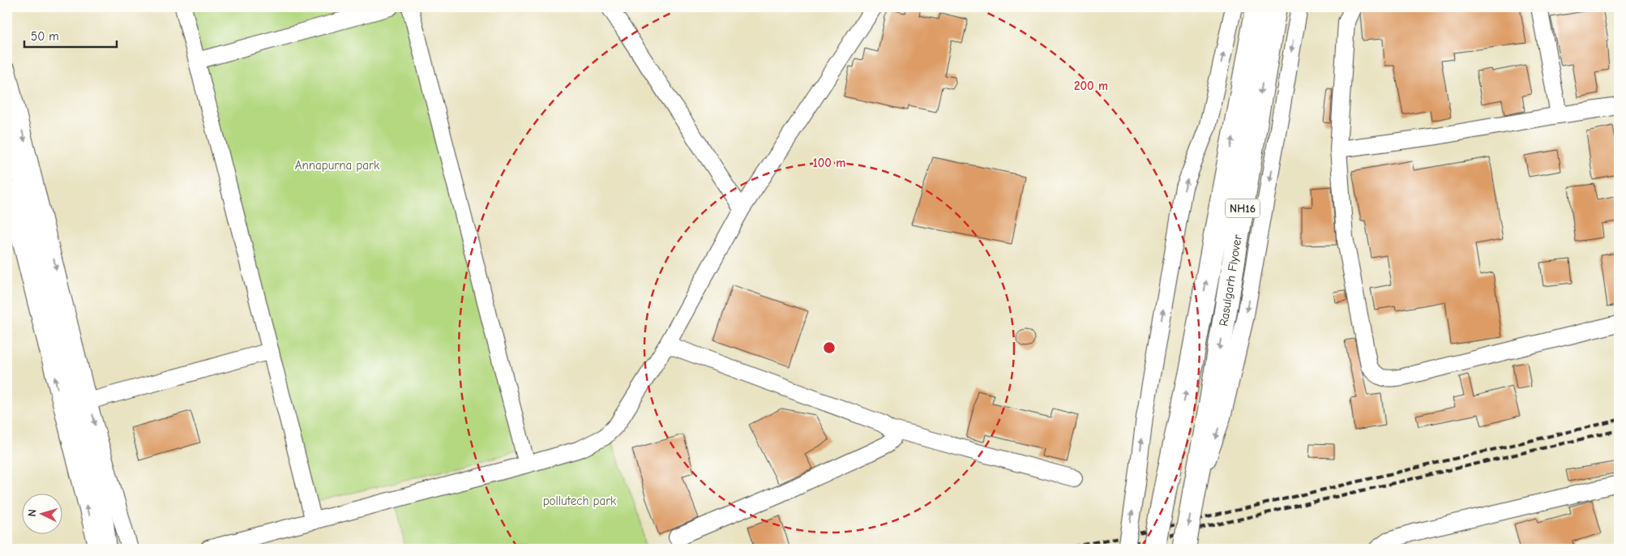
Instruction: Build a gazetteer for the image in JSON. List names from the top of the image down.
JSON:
{
  "streets": {
    "highway": ["NH16", "Rasulgarh Flyover"]
  },
  "crossings": [
    ["NH16", "Rasulgarh Flyover"]
  ],
  "parks": ["Annapurna park", "pollutech park"],
  "scale_bar": "50 m",
  "north": "left",
  "rings": ["200 m", "100 m"]
}
